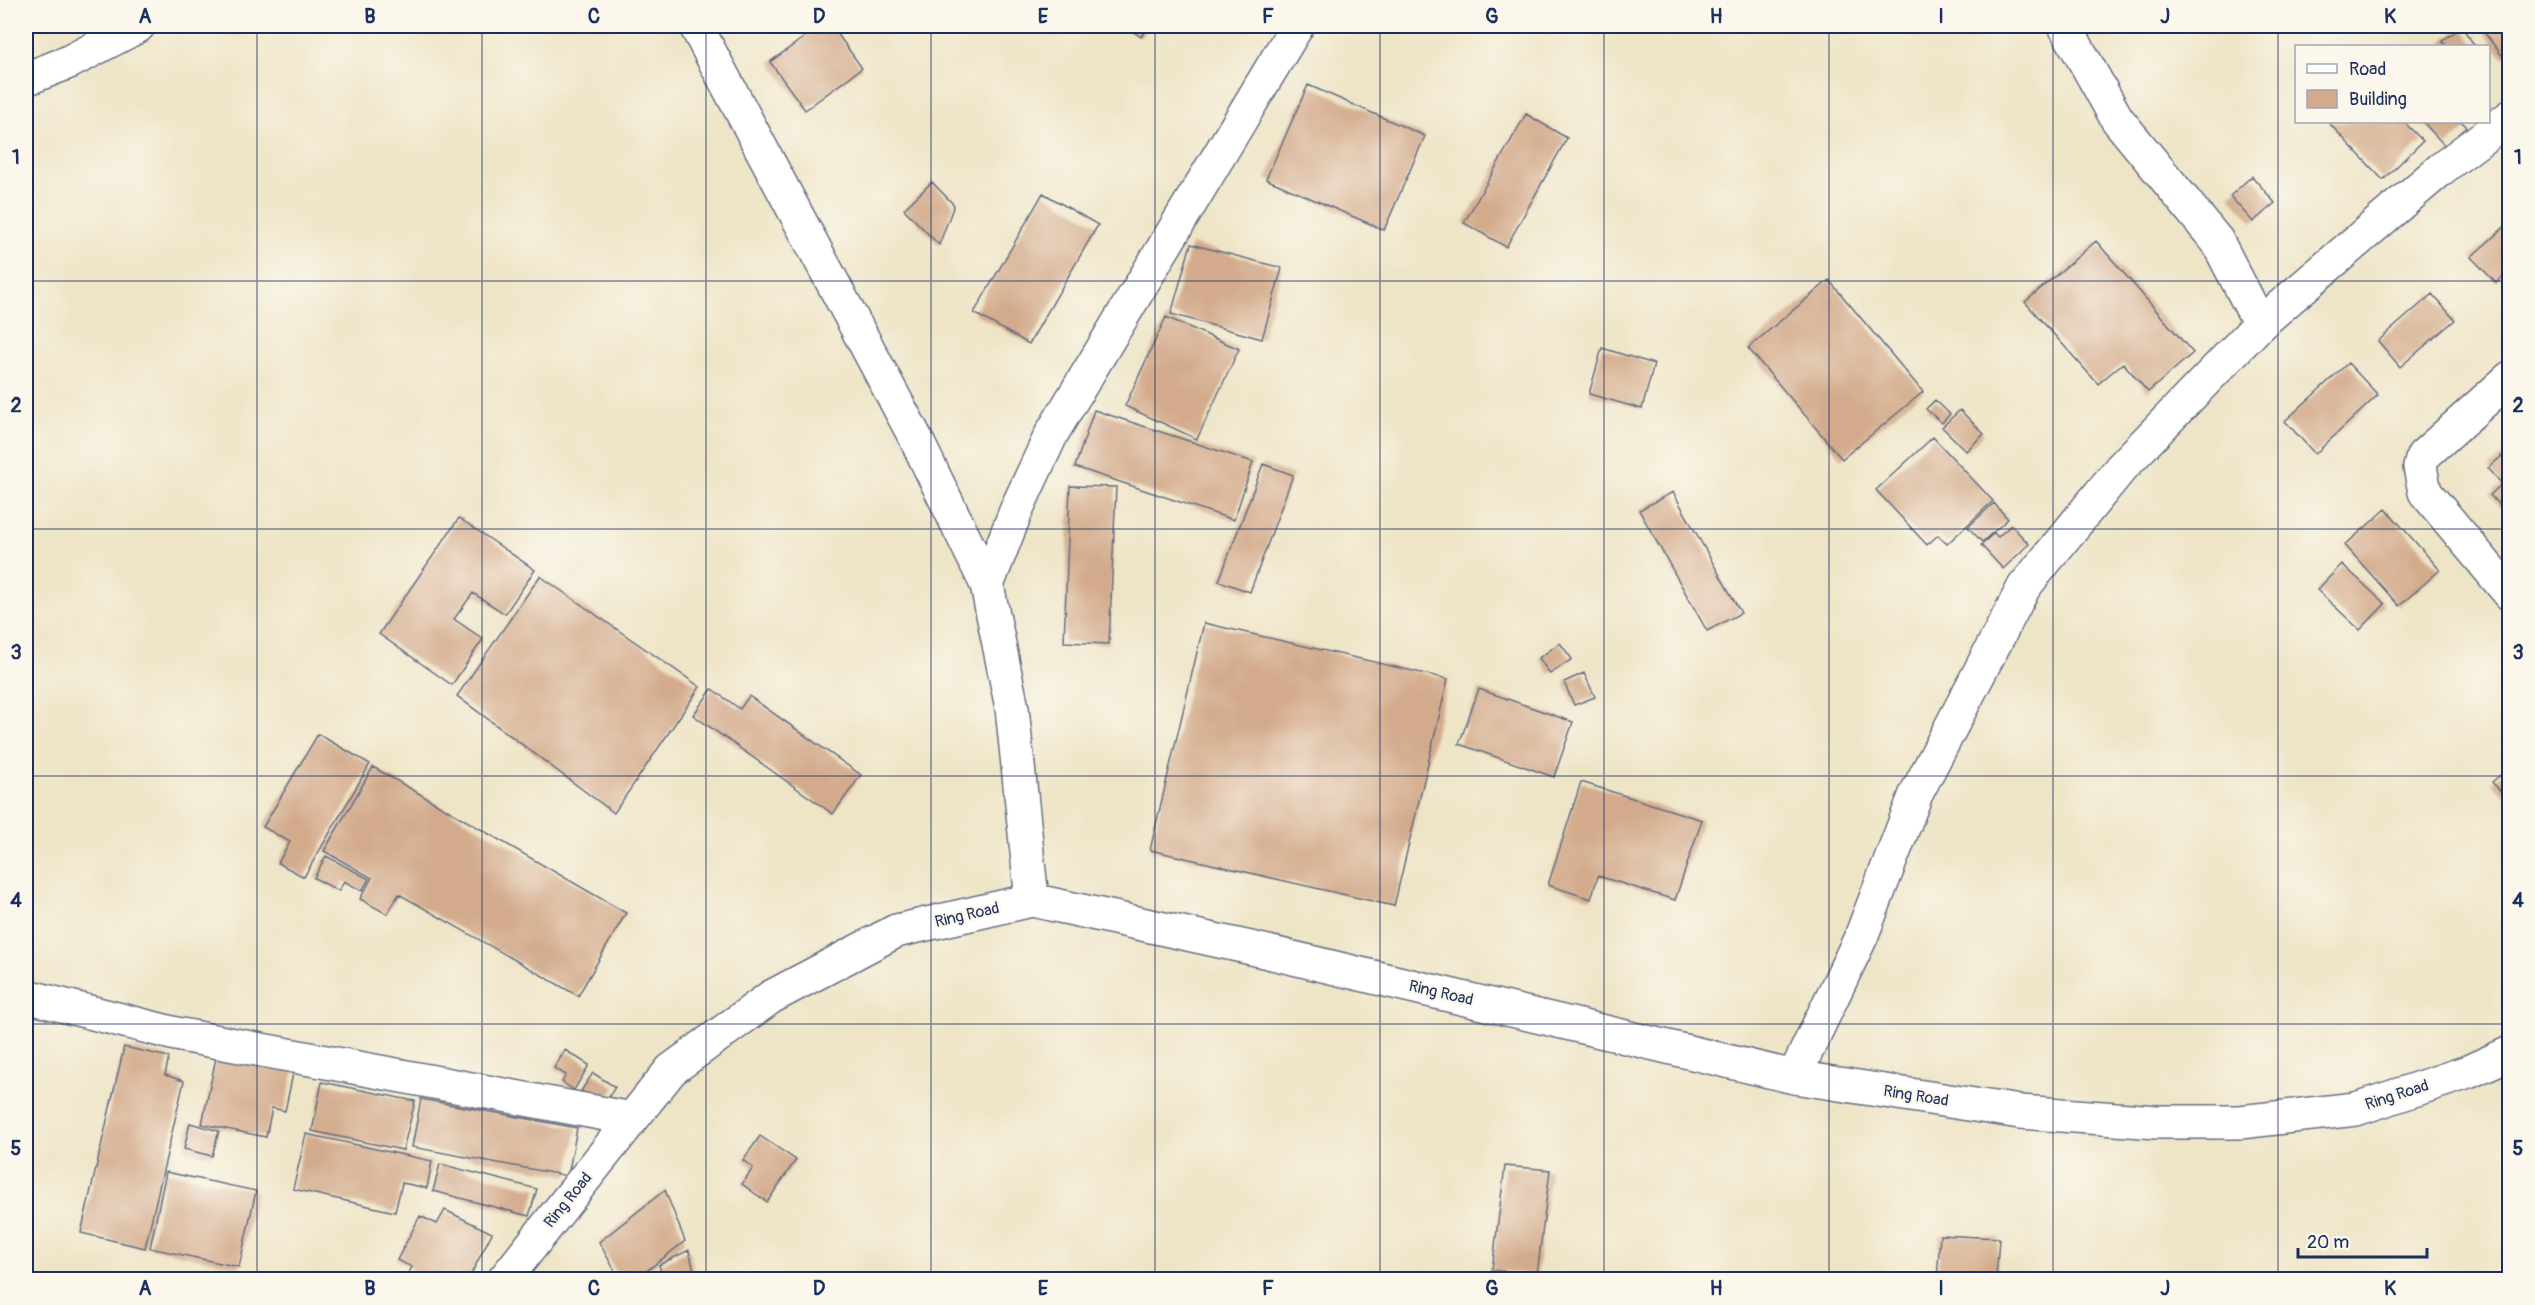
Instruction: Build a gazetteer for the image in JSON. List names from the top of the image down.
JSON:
{
  "streets": {
    "street": ["Ring Road"]
  },
  "legend": ["Road", "Building"],
  "scale_bar": "20 m",
  "grid": {
    "columns": [
      "A",
      "B",
      "C",
      "D",
      "E",
      "F",
      "G",
      "H",
      "I",
      "J",
      "K"
    ],
    "rows": [
      "1",
      "2",
      "3",
      "4",
      "5"
    ]
  }
}
